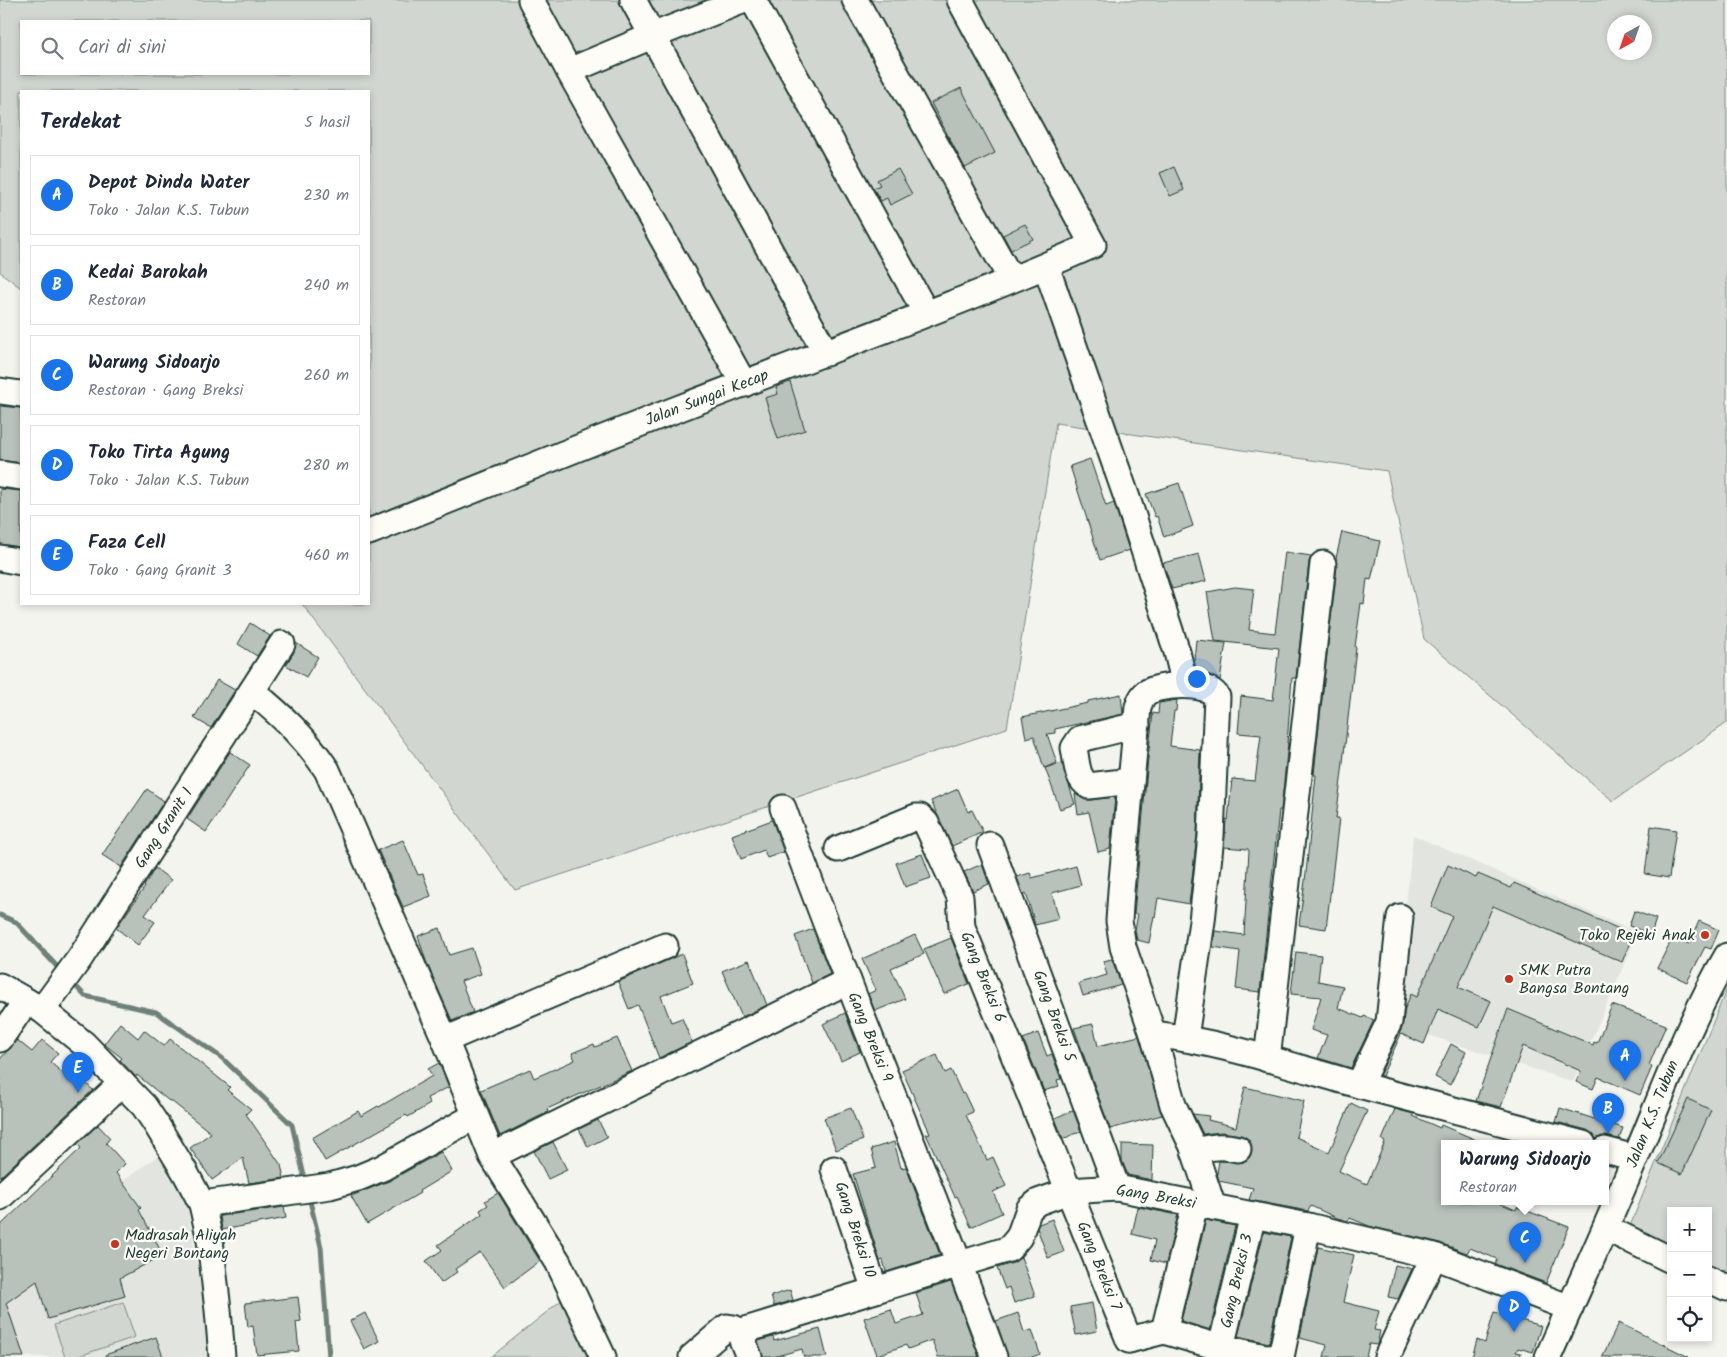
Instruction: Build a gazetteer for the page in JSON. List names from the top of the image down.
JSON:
{
  "streets": {
    "street": [
      "Jalan Sungai Kecap",
      "Gang Granit 1",
      "Gang Breksi 6",
      "Gang Breksi 5",
      "Gang Breksi 9",
      "Jalan K.S. Tubun",
      "Gang Breksi",
      "Gang Breksi 10",
      "Gang Breksi 7",
      "Gang Breksi 3"
    ]
  },
  "crossings": [
    ["Gang Breksi 6", "Gang Breksi"],
    ["Gang Breksi 6", "Gang Breksi 7"],
    ["Gang Breksi 5", "Gang Breksi"],
    ["Gang Breksi 9", "Gang Breksi"],
    ["Jalan K.S. Tubun", "Gang Breksi"],
    ["Gang Breksi", "Gang Breksi 10"],
    ["Gang Breksi", "Gang Breksi 7"],
    ["Gang Breksi", "Gang Breksi 3"]
  ],
  "places": ["Toko Rejeki Anak", "SMK Putra Bangsa Bontang", "Madrasah Aliyah Negeri Bontang"],
  "north": "bottom left",
  "page": {
    "search": "Cari di sini",
    "heading": ["Terdekat", "5 hasil"],
    "list": [
      {
        "mark": "A",
        "name": "Depot Dinda Water",
        "note": "Toko · Jalan K.S. Tubun",
        "value": "230 m"
      },
      {
        "mark": "B",
        "name": "Kedai Barokah",
        "note": "Restoran",
        "value": "240 m"
      },
      {
        "mark": "C",
        "name": "Warung Sidoarjo",
        "note": "Restoran · Gang Breksi",
        "value": "260 m"
      },
      {
        "mark": "D",
        "name": "Toko Tirta Agung",
        "note": "Toko · Jalan K.S. Tubun",
        "value": "280 m"
      },
      {
        "mark": "E",
        "name": "Faza Cell",
        "note": "Toko · Gang Granit 3",
        "value": "460 m"
      }
    ],
    "pins": [
      "A",
      "E",
      "B",
      "C",
      "D"
    ],
    "popup": ["Warung Sidoarjo", "Restoran"],
    "map_buttons": ["+", "−"]
  }
}
